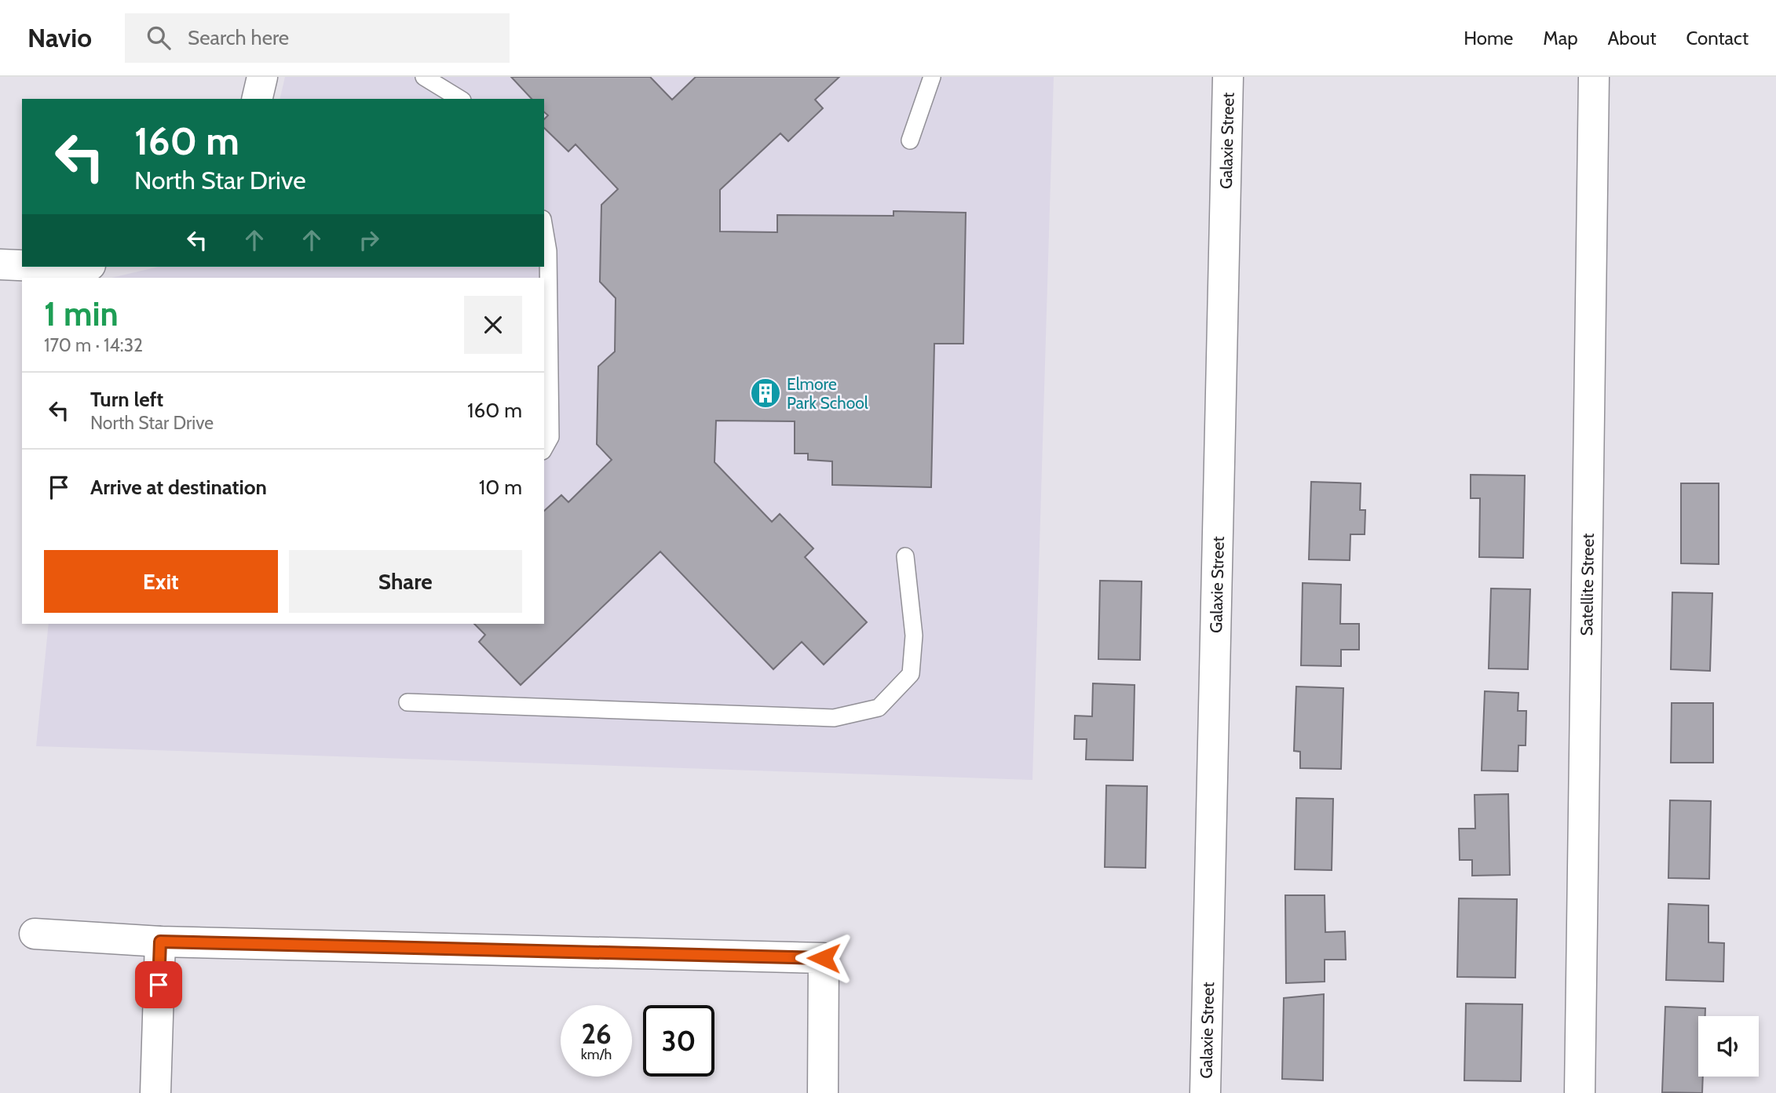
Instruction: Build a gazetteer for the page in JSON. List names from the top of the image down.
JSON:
{
  "streets": {
    "street": ["Galaxie Street", "Satellite Street"]
  },
  "places": {
    "building": ["Elmore Park School"]
  },
  "page": {
    "header": "Navio",
    "search": "Search here",
    "nav": [
      "Home",
      "Map",
      "About",
      "Contact"
    ],
    "turn": ["160 m", "North Star Drive"],
    "heading": ["1 min", "170 m · 14:32"],
    "list": [
      {
        "name": "Turn left",
        "note": "North Star Drive",
        "value": "160 m"
      },
      {
        "name": "Arrive at destination",
        "value": "10 m"
      }
    ],
    "buttons": ["Exit", "Share"],
    "speed": "26 km/h",
    "limit": "30"
  }
}
